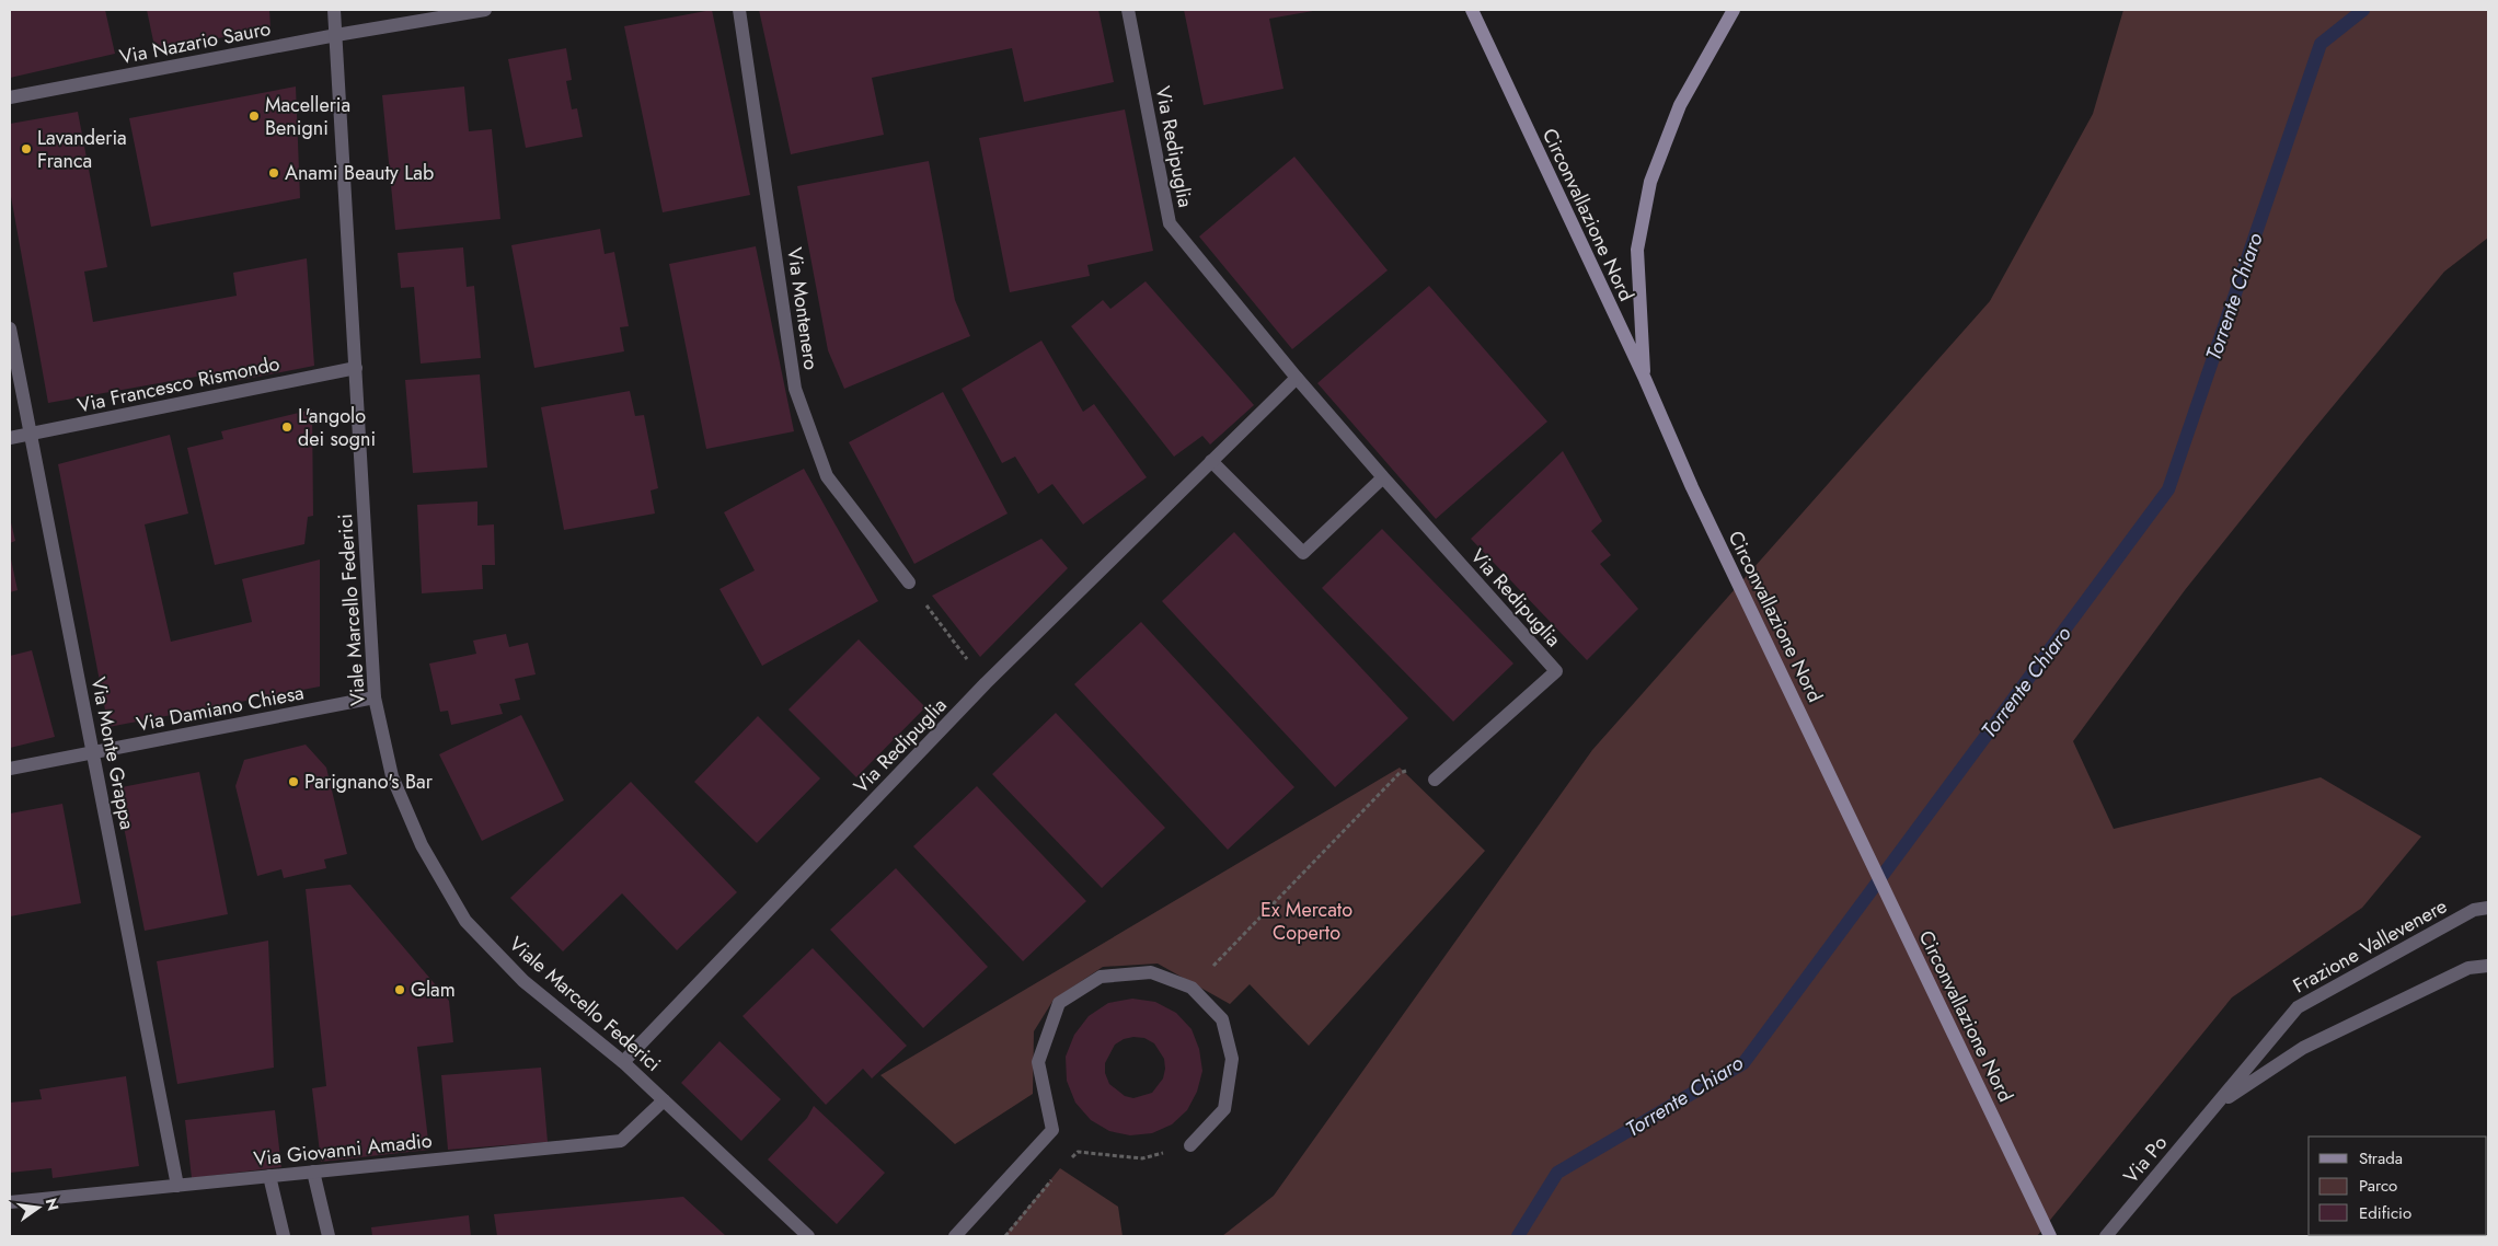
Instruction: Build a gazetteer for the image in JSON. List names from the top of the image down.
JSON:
{
  "streets": {
    "main road": ["Circonvallazione Nord"],
    "street": [
      "Via Nazario Sauro",
      "Via Redipuglia",
      "Via Montenero",
      "Via Francesco Rismondo",
      "Viale Marcello Federici",
      "Via Damiano Chiesa",
      "Via Monte Grappa",
      "Frazione Vallevenere",
      "Via Giovanni Amadio",
      "Via Po"
    ]
  },
  "crossings": [
    ["Via Nazario Sauro", "Viale Marcello Federici"],
    ["Via Redipuglia", "Viale Marcello Federici"],
    ["Via Francesco Rismondo", "Viale Marcello Federici"],
    ["Via Francesco Rismondo", "Via Monte Grappa"],
    ["Viale Marcello Federici", "Via Damiano Chiesa"],
    ["Viale Marcello Federici", "Via Giovanni Amadio"],
    ["Via Damiano Chiesa", "Via Monte Grappa"],
    ["Via Monte Grappa", "Via Giovanni Amadio"],
    ["Frazione Vallevenere", "Via Po"]
  ],
  "water": ["Torrente Chiaro"],
  "parks": ["Ex Mercato Coperto"],
  "places": [
    "Macelleria Benigni",
    "Lavanderia Franca",
    "Anami Beauty Lab",
    "L'angolo dei sogni",
    "Parignano's Bar",
    "Glam"
  ],
  "legend": ["Strada", "Parco", "Edificio"],
  "north": "right"
}
